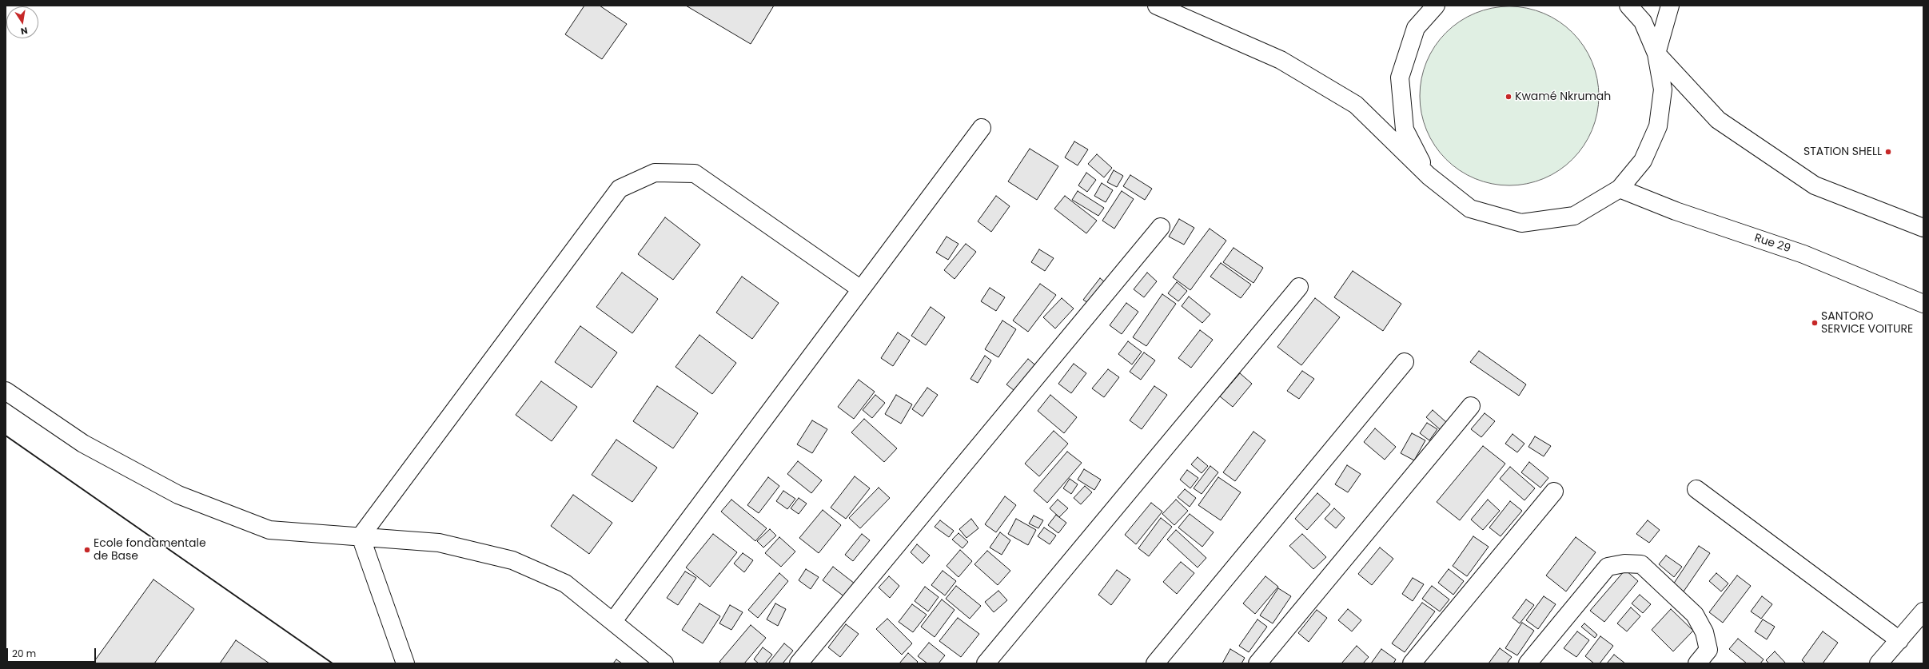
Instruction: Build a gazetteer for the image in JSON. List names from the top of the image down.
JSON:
{
  "streets": {
    "street": ["Rue 29"]
  },
  "places": [
    "Kwamé Nkrumah",
    "STATION SHELL",
    "SANTORO SERVICE VOITURE",
    "Ecole fondamentale de Base"
  ],
  "scale_bar": "20 m",
  "north": "bottom"
}
